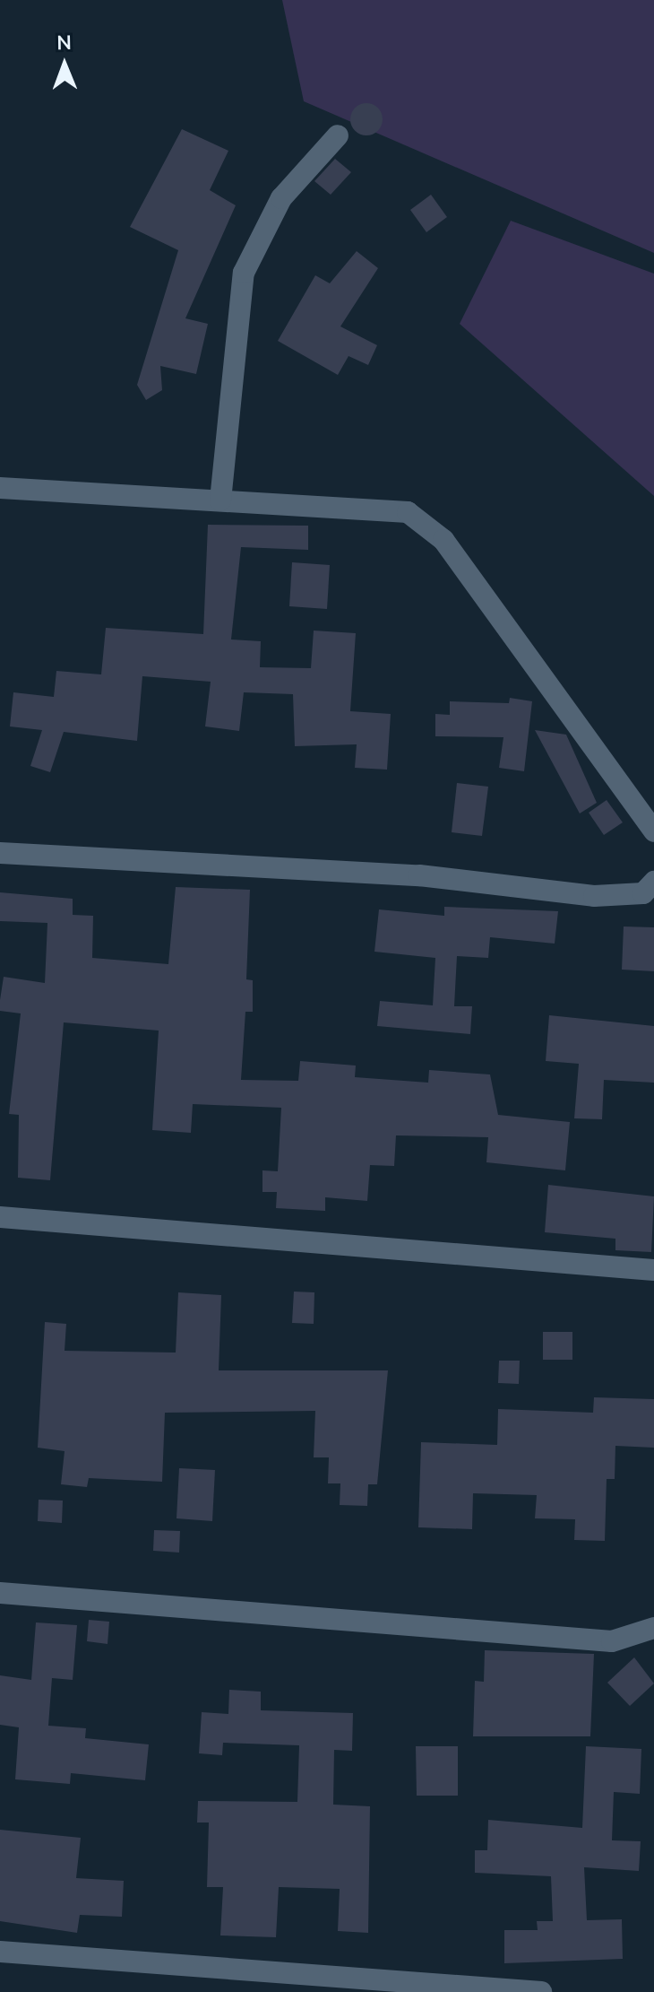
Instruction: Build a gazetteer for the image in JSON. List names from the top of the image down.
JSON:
{
  "north": "top"
}
